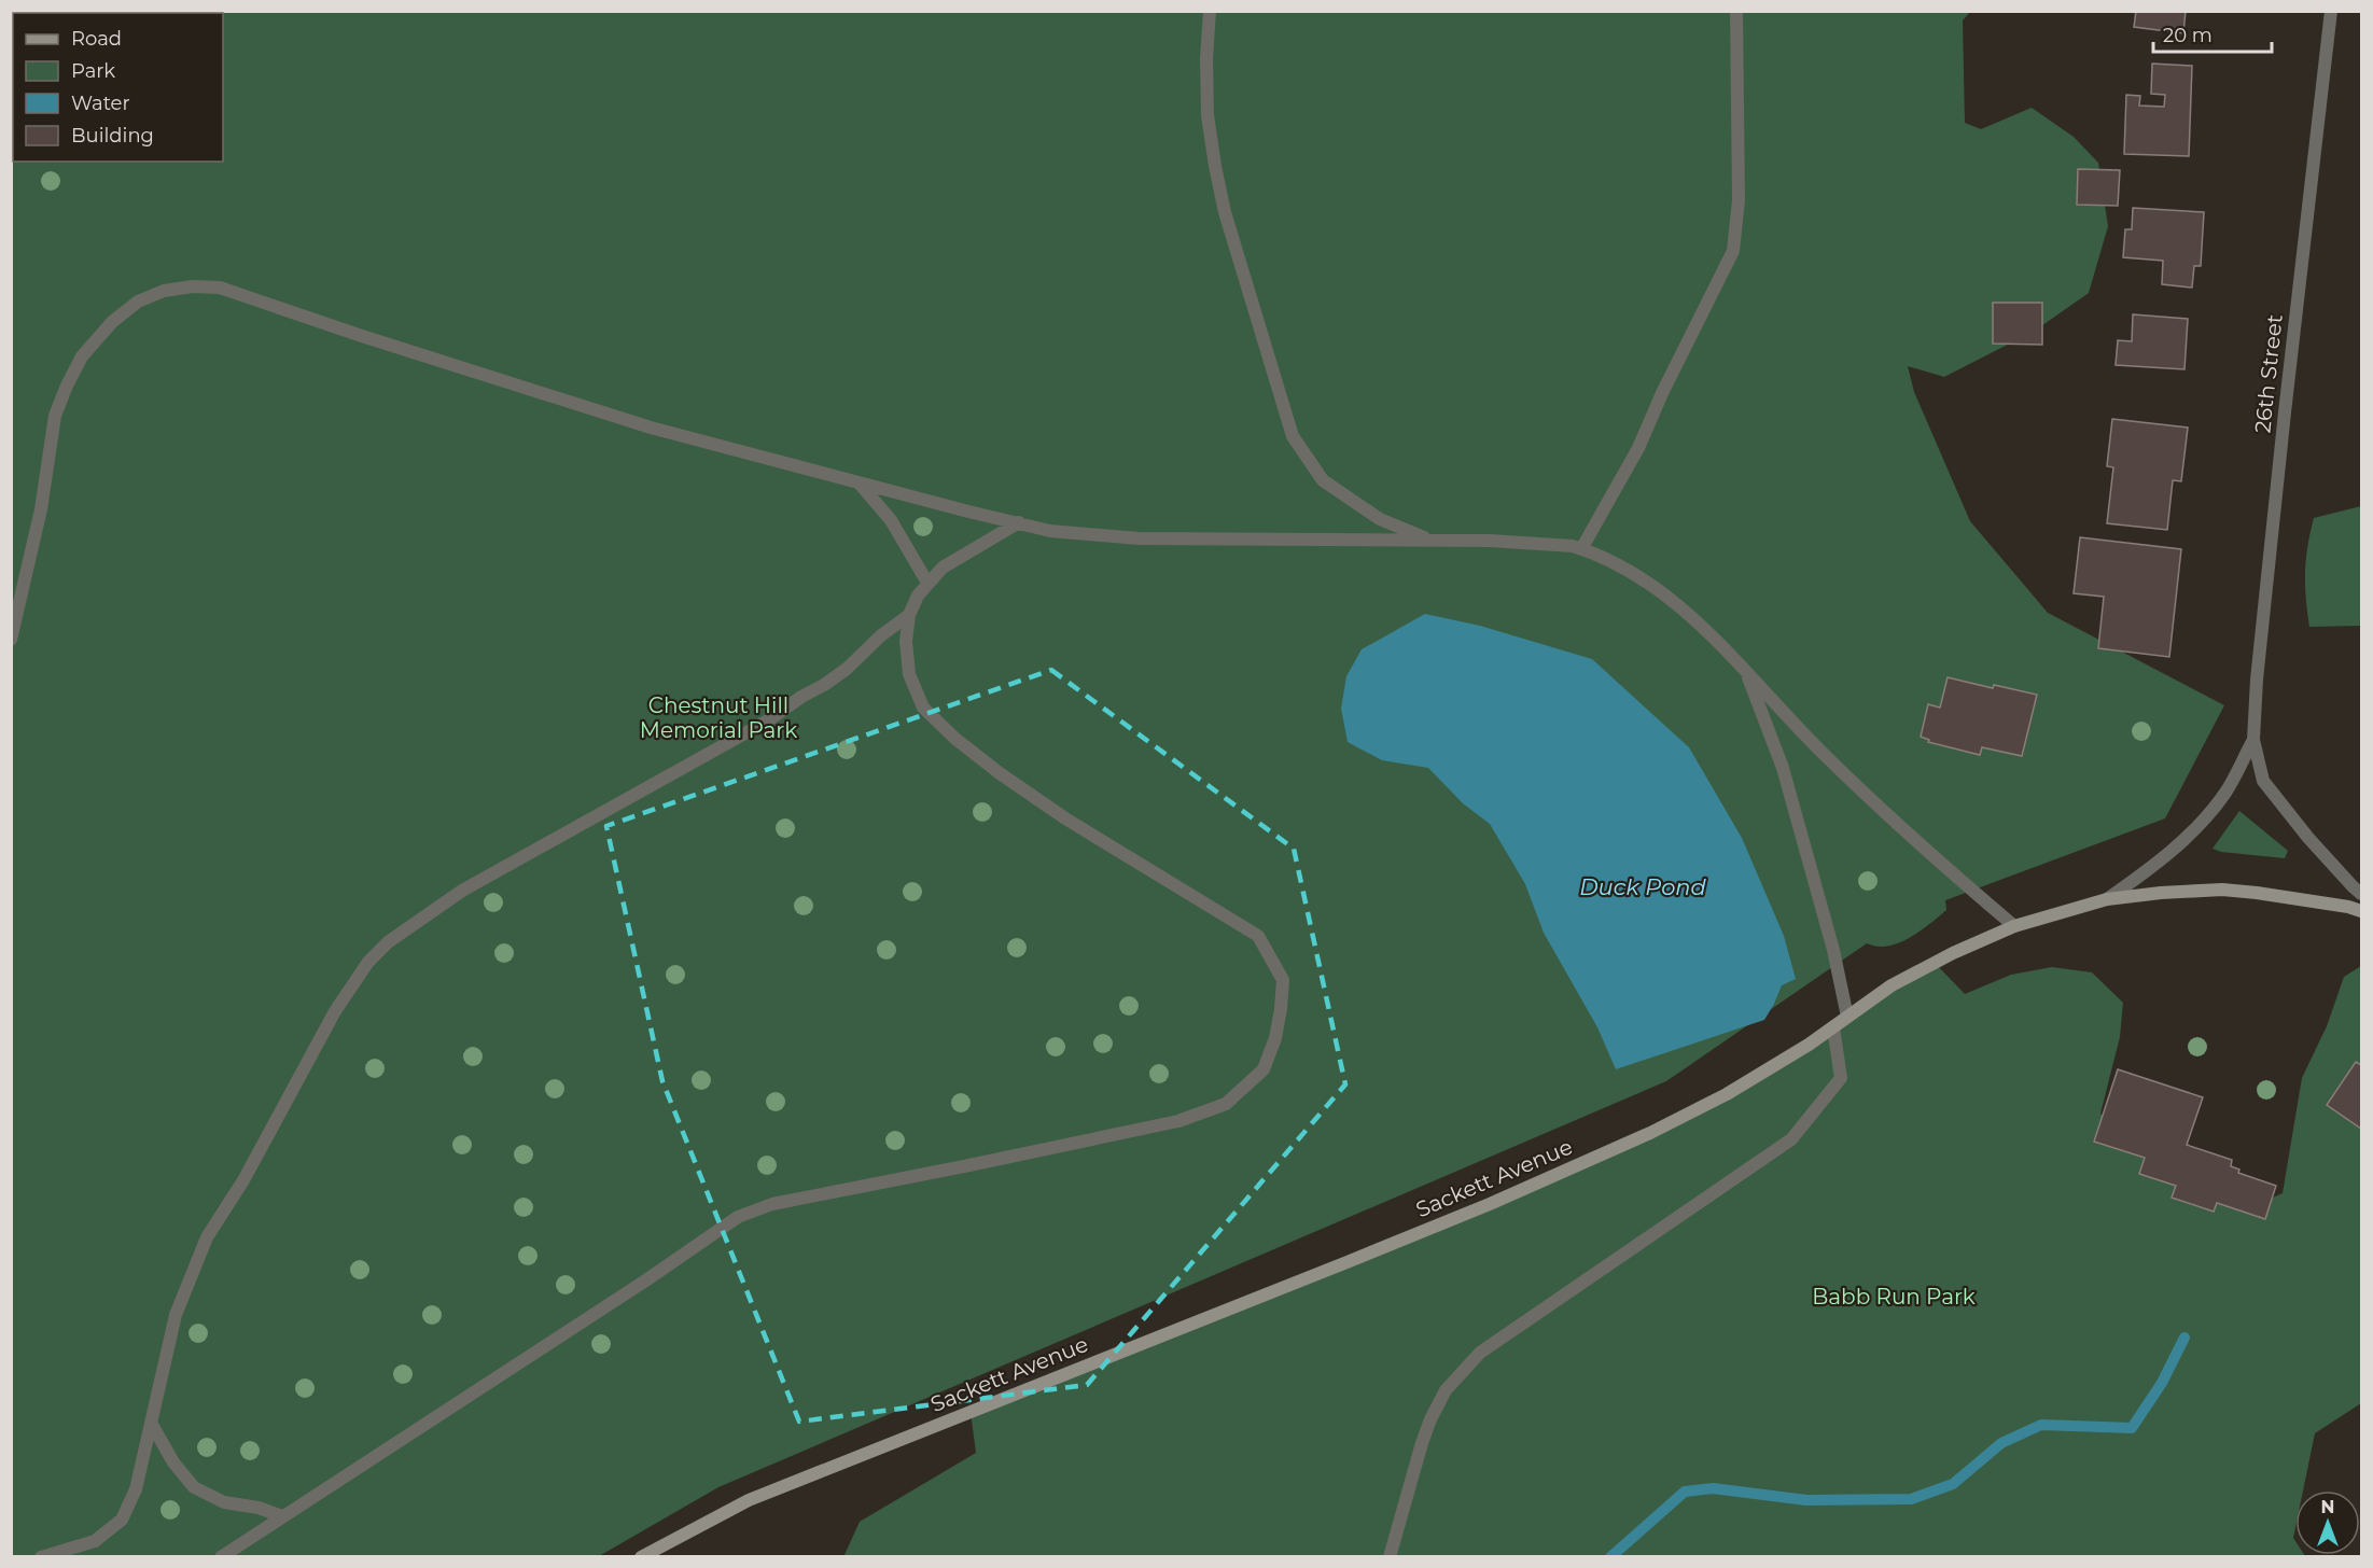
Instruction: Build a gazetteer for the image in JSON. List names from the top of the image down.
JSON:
{
  "streets": {
    "street": ["26th Street", "Sackett Avenue"]
  },
  "crossings": [
    ["26th Street", "Sackett Avenue"]
  ],
  "water": ["Duck Pond"],
  "parks": ["Chestnut Hill Memorial Park", "Babb Run Park"],
  "legend": [
    "Road",
    "Park",
    "Water",
    "Building"
  ],
  "scale_bar": "20 m",
  "north": "top"
}
